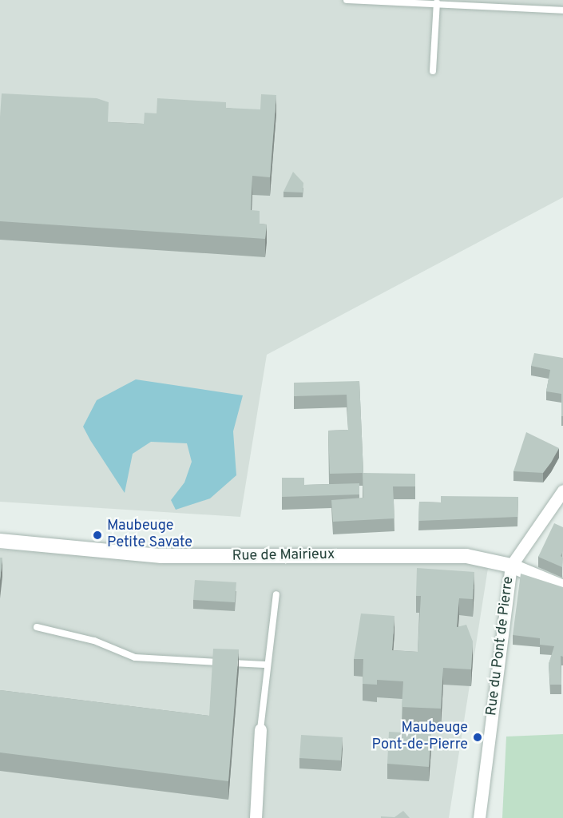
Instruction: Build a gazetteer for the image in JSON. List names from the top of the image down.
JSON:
{
  "streets": {
    "street": ["Rue de Mairieux", "Rue du Pont de Pierre"]
  },
  "crossings": [
    ["Rue de Mairieux", "Rue du Pont de Pierre"]
  ],
  "places": ["Maubeuge Petite Savate", "Maubeuge Pont-de-Pierre"]
}
